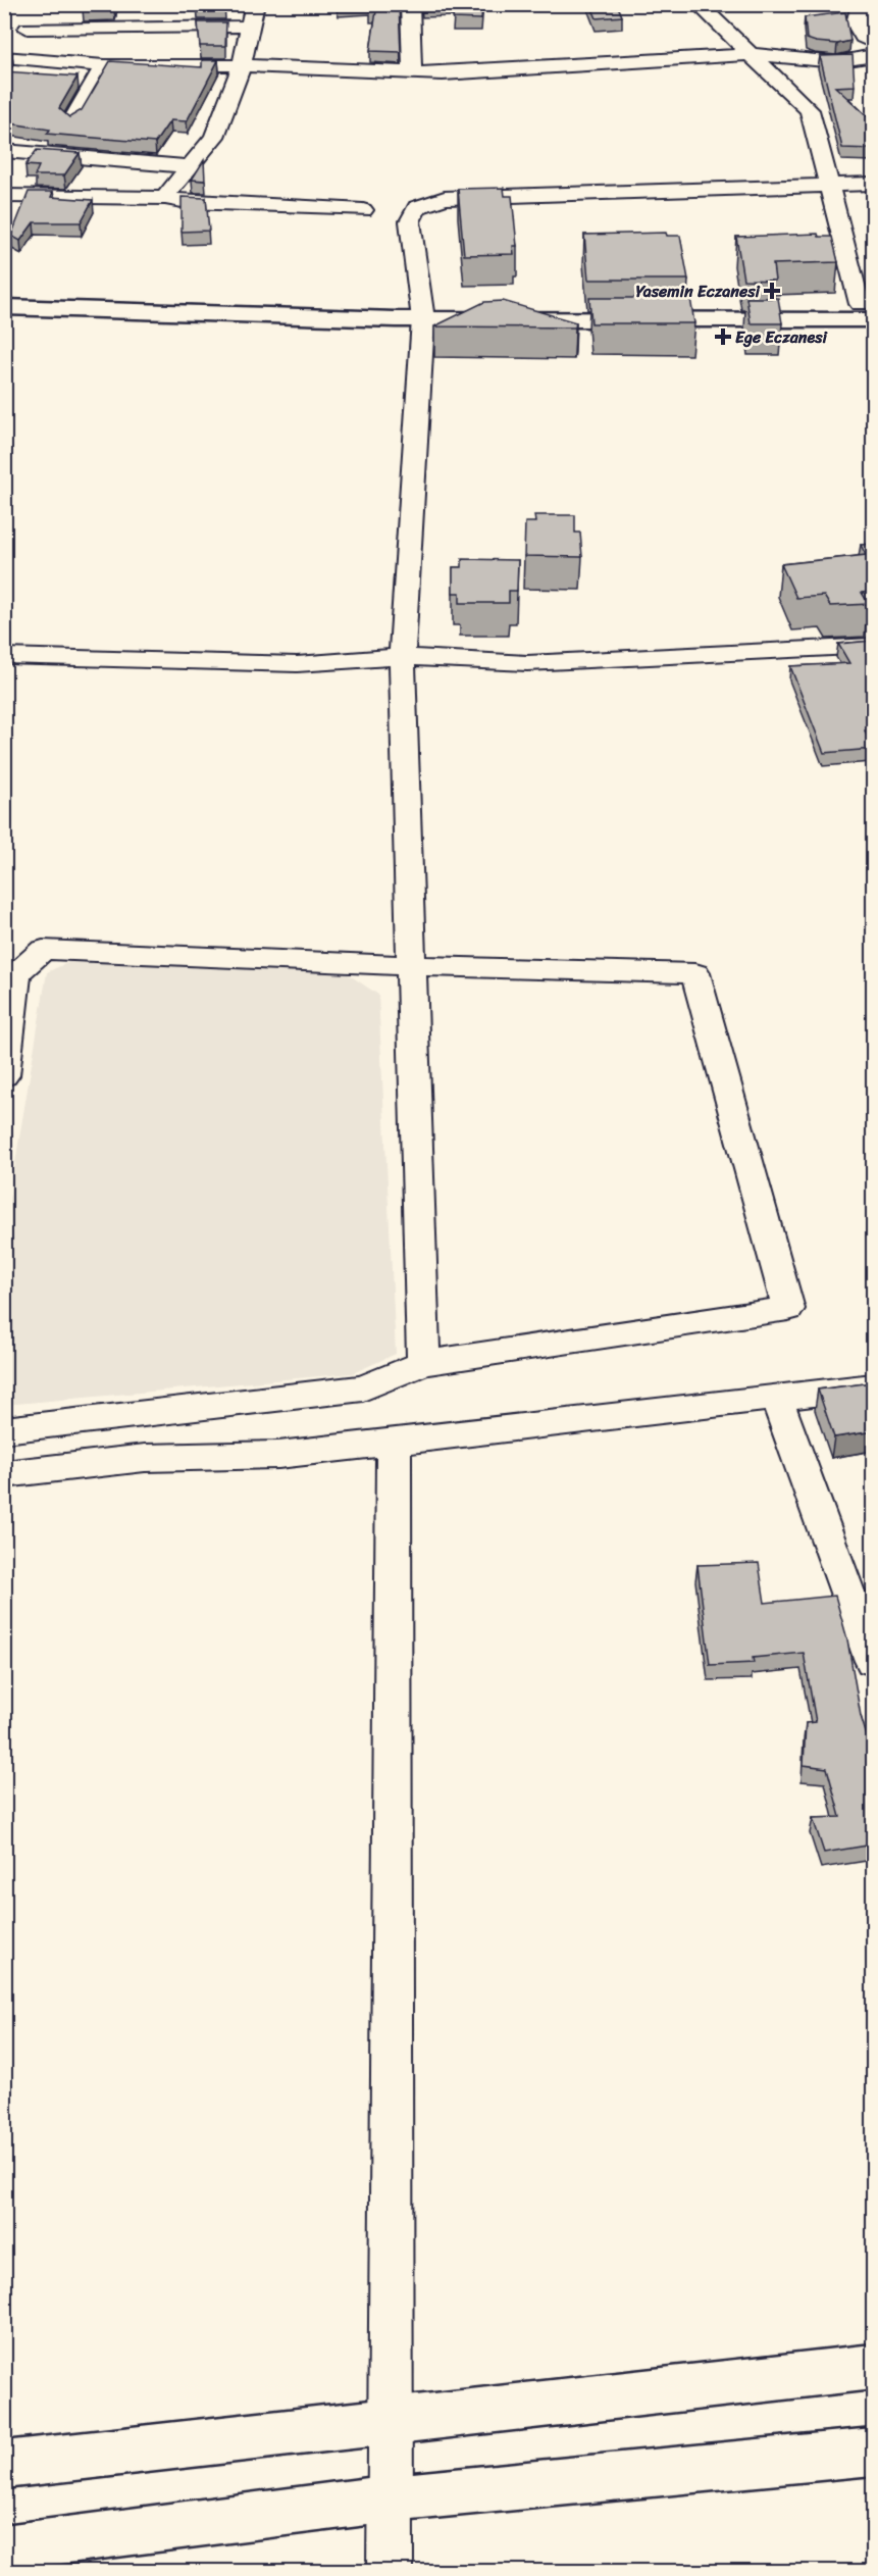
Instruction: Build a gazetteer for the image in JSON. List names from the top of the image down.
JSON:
{
  "places": {
    "health": ["Yasemin Eczanesi", "Ege Eczanesi"]
  }
}
